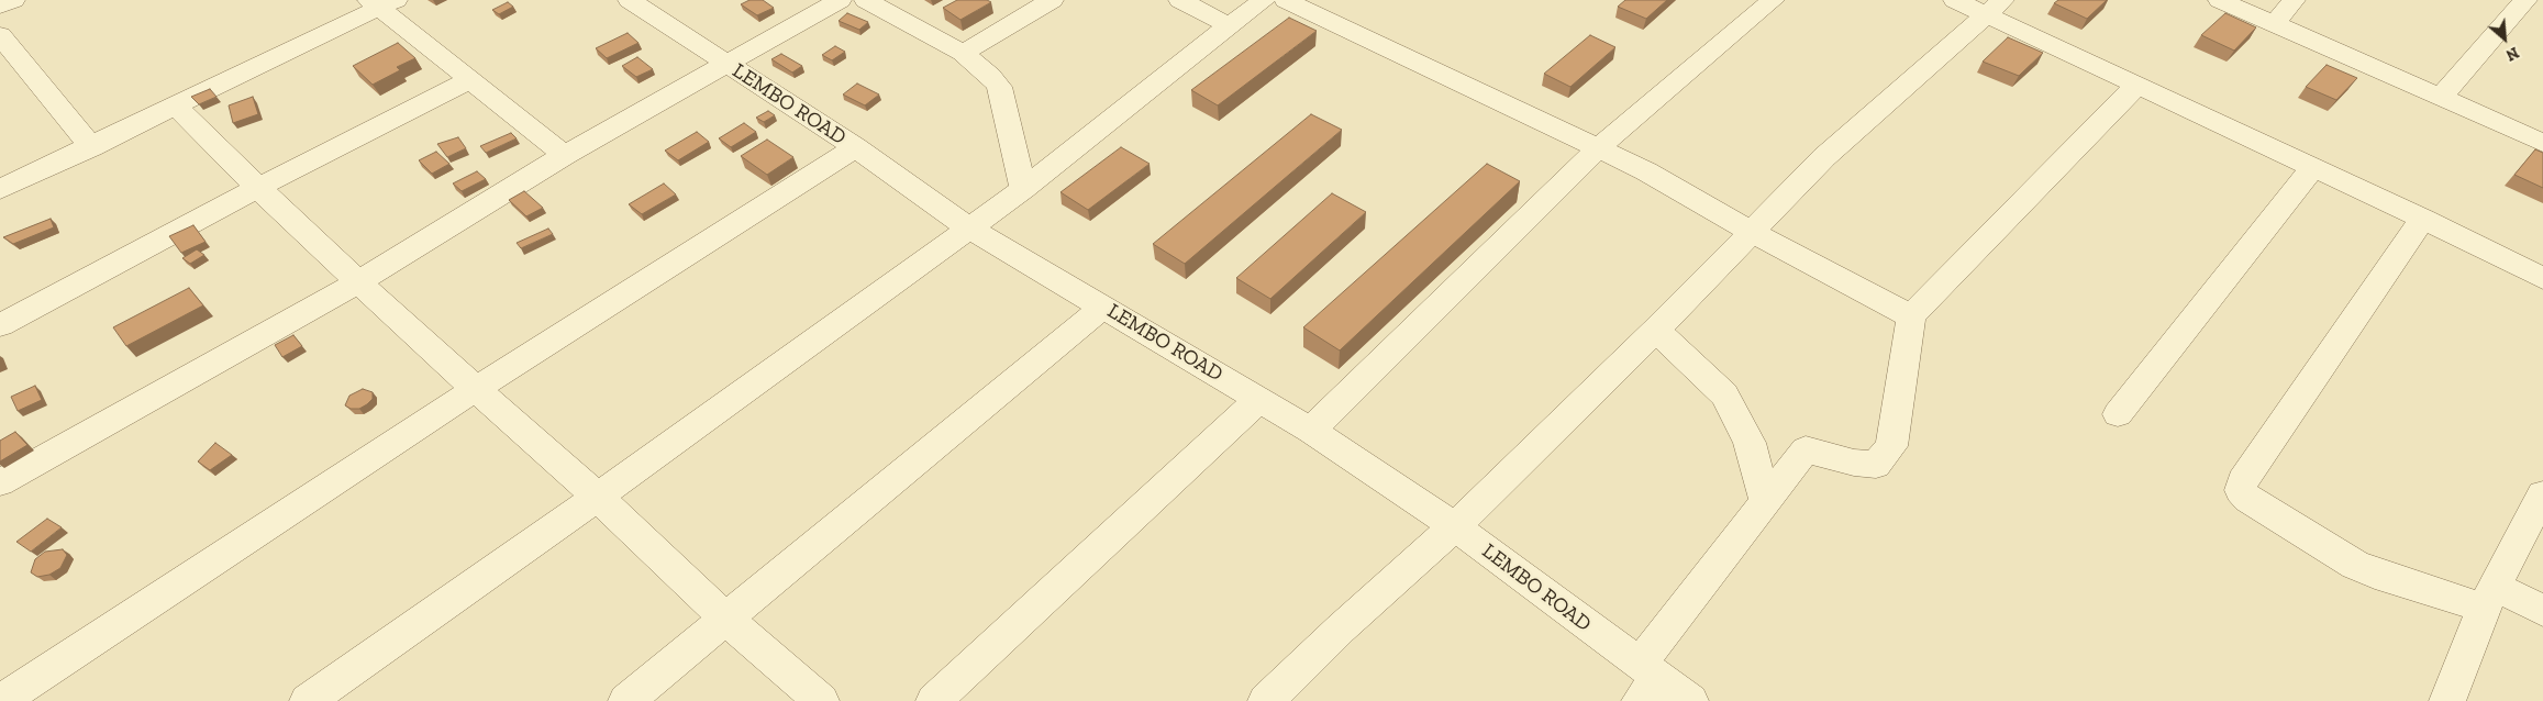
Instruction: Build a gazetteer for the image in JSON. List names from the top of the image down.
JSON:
{
  "streets": {
    "street": ["LEMBO ROAD"]
  },
  "north": "bottom right"
}
